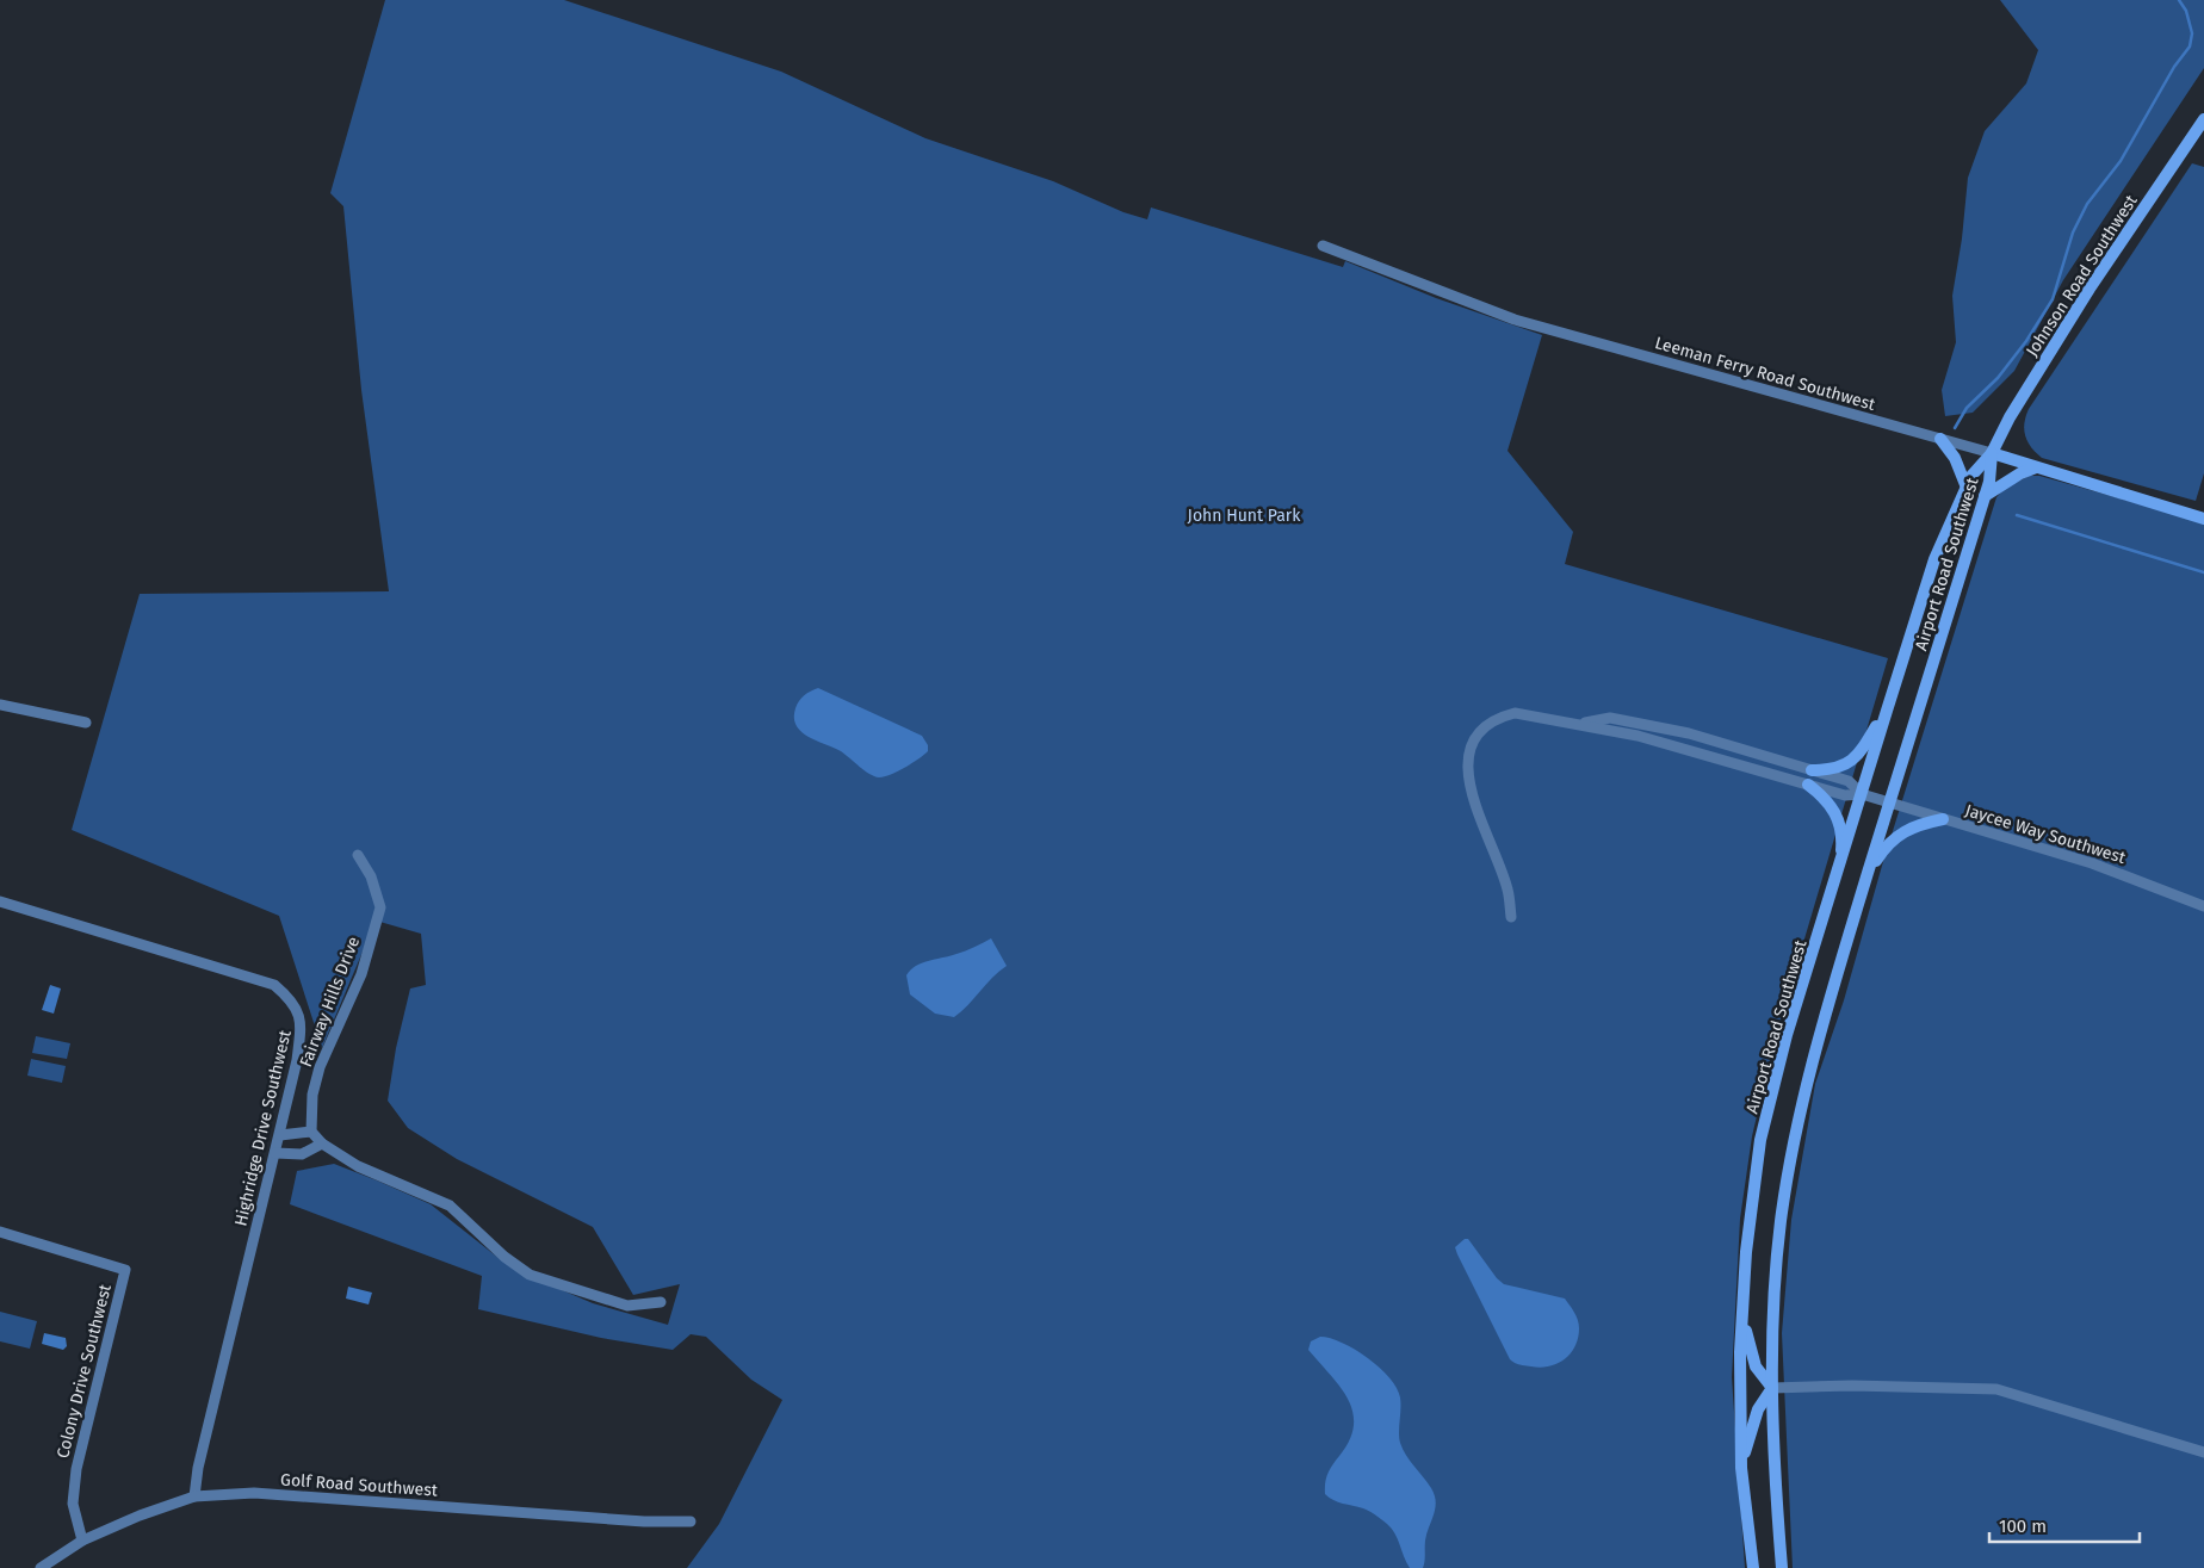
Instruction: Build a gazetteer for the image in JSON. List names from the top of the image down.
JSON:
{
  "streets": {
    "street": [
      "Johnson Road Southwest",
      "Leeman Ferry Road Southwest",
      "Airport Road Southwest",
      "Jaycee Way Southwest",
      "Fairway Hills Drive",
      "Highridge Drive Southwest",
      "Colony Drive Southwest",
      "Golf Road Southwest"
    ]
  },
  "crossings": [
    ["Johnson Road Southwest", "Leeman Ferry Road Southwest"],
    ["Johnson Road Southwest", "Airport Road Southwest"],
    ["Leeman Ferry Road Southwest", "Airport Road Southwest"],
    ["Airport Road Southwest", "Jaycee Way Southwest"],
    ["Highridge Drive Southwest", "Golf Road Southwest"],
    ["Colony Drive Southwest", "Golf Road Southwest"]
  ],
  "parks": ["John Hunt Park"],
  "scale_bar": "100 m"
}
